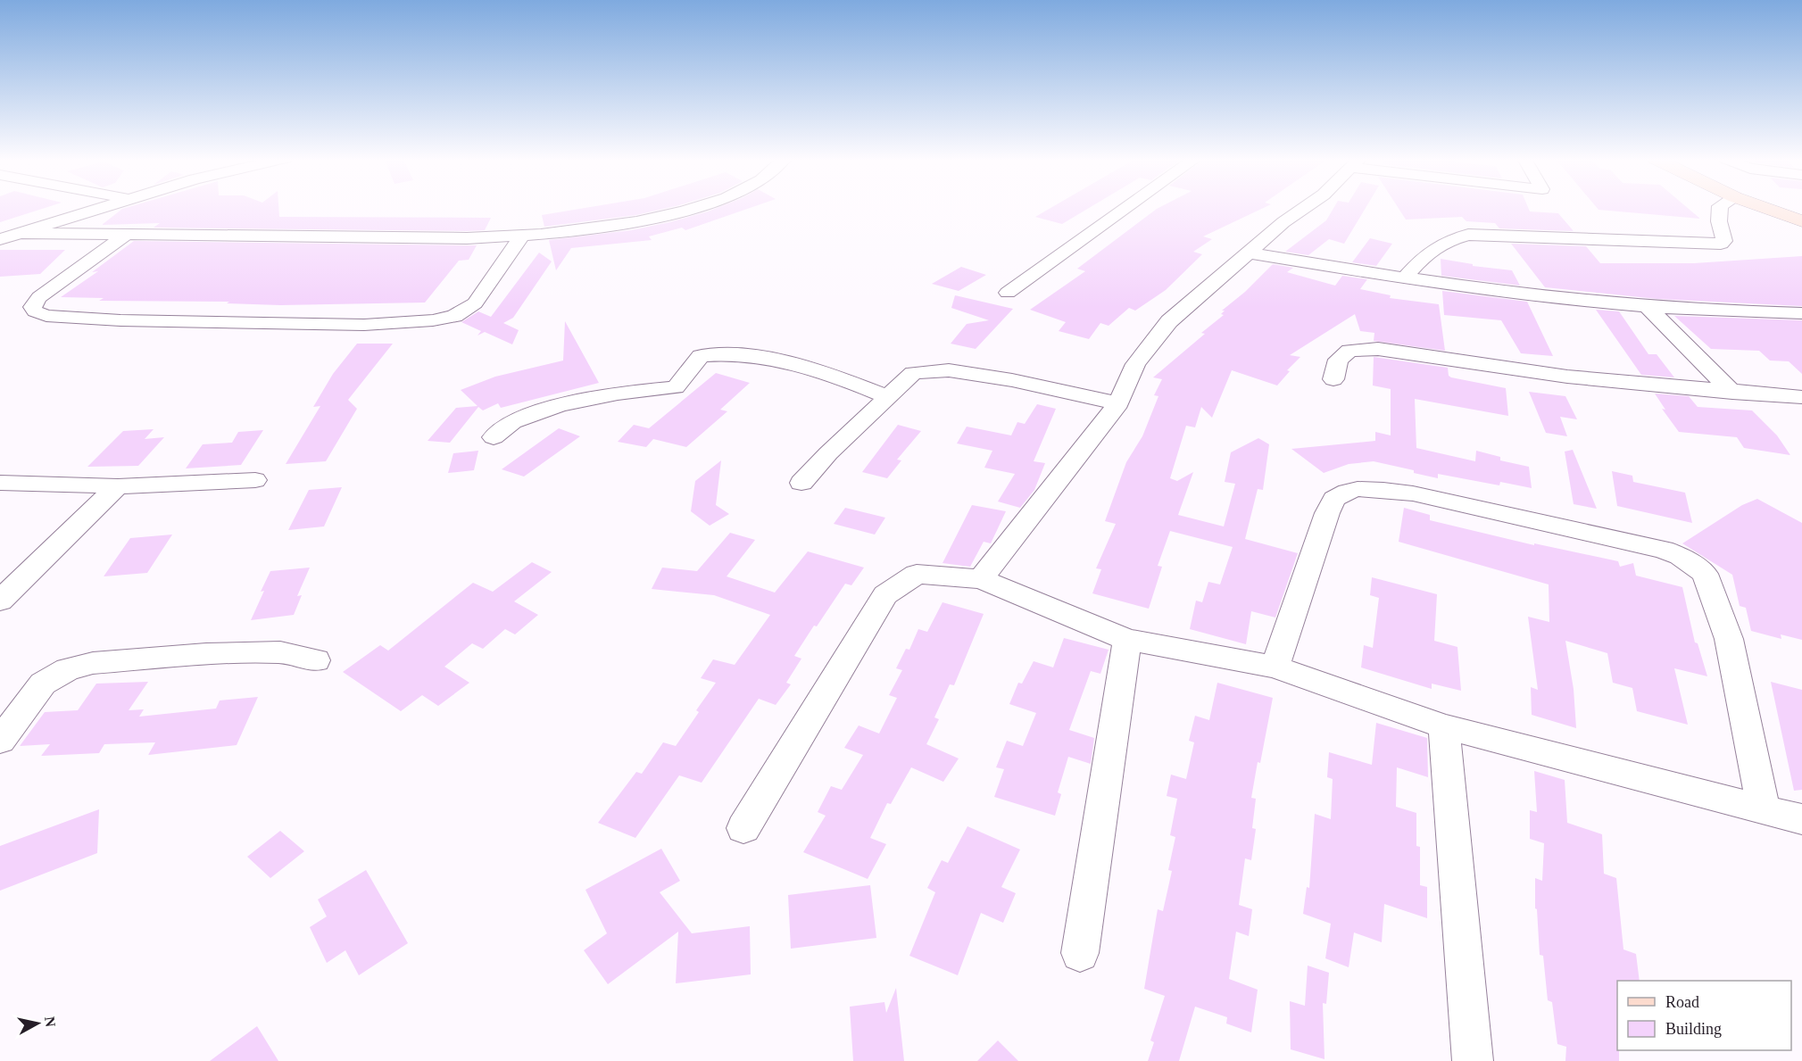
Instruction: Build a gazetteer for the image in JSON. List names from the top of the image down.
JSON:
{
  "legend": ["Road", "Building"],
  "north": "right"
}
